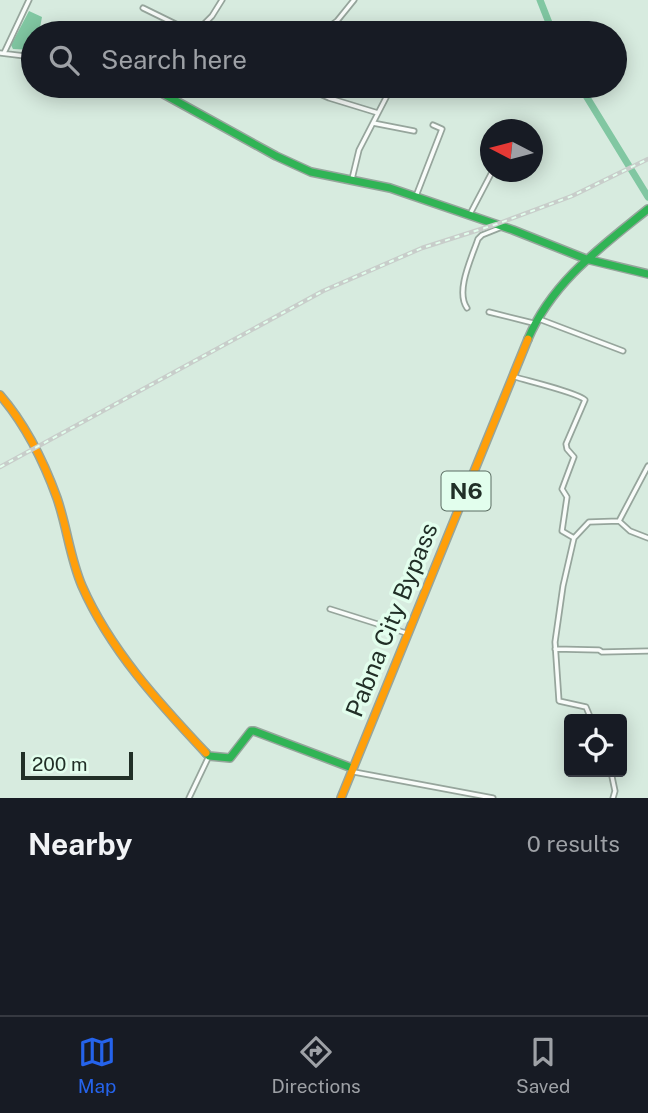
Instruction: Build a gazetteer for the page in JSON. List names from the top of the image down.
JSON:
{
  "streets": {
    "main road": ["N6", "Pabna City Bypass"]
  },
  "scale_bar": "200 m",
  "north": "left",
  "page": {
    "search": "Search here",
    "scale": "200 m",
    "heading": ["Nearby", "0 results"],
    "nav": ["Map", "Directions", "Saved"]
  }
}
